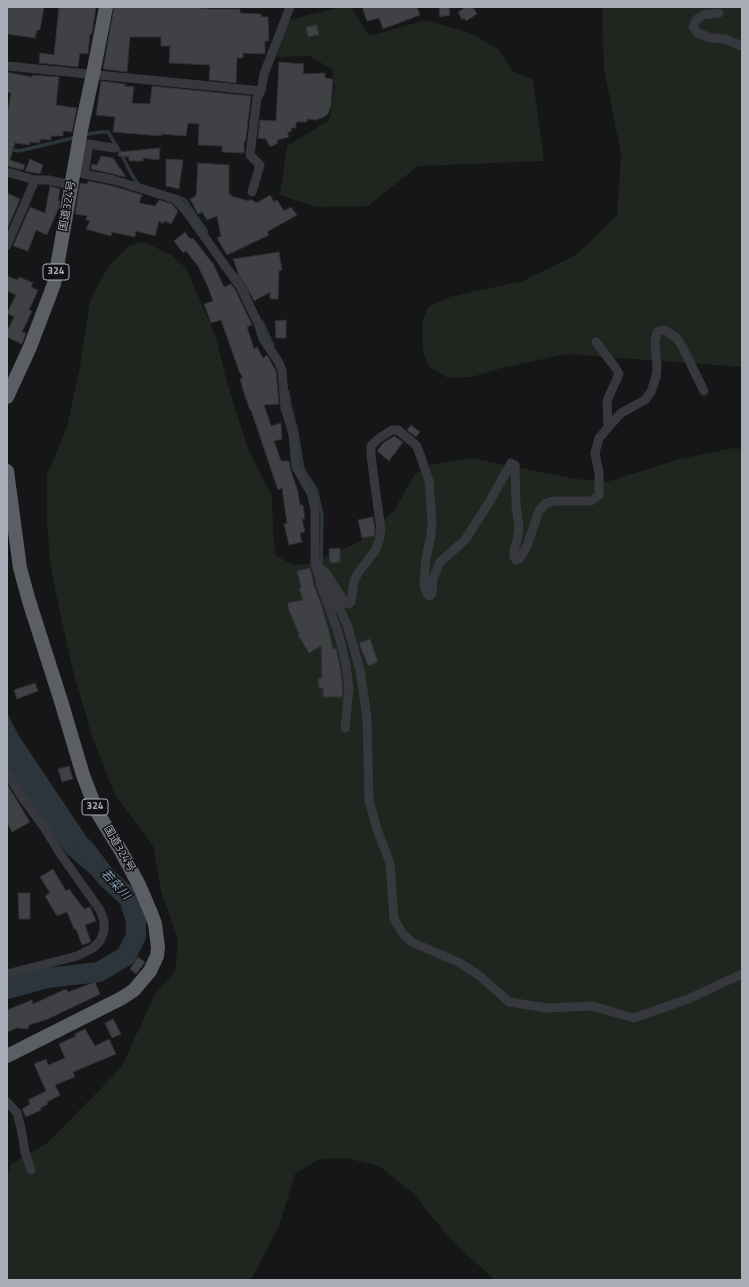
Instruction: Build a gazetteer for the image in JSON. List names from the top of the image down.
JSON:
{
  "streets": {
    "highway": ["国道324号", "324"]
  },
  "water": ["若菜川"]
}
